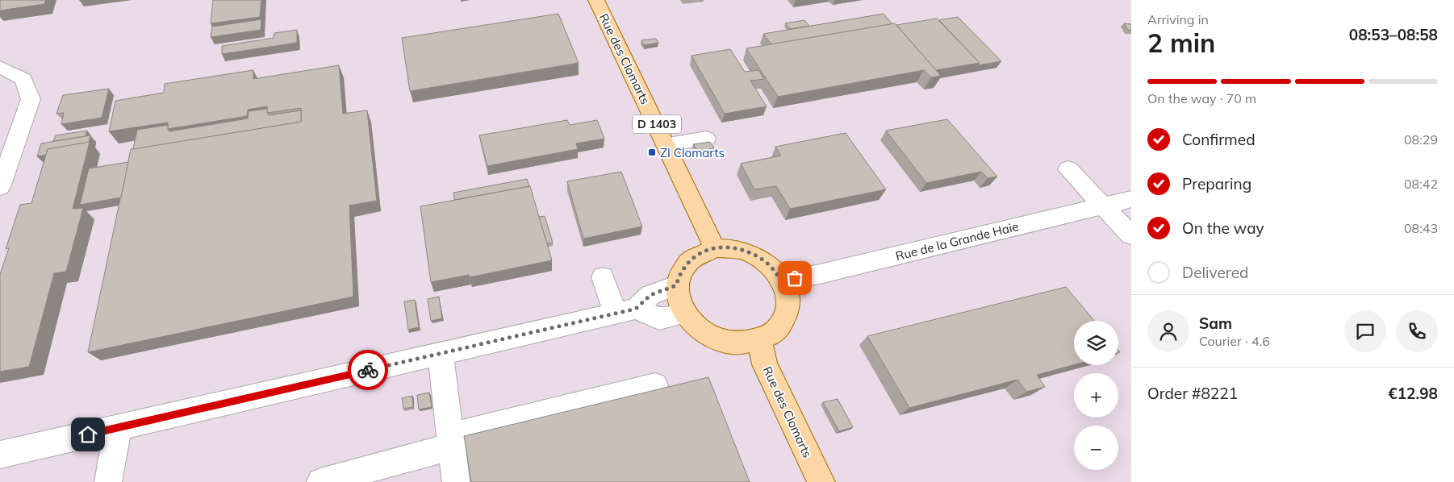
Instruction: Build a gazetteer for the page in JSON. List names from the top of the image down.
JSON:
{
  "streets": {
    "main road": ["Rue des Clomarts", "D 1403"],
    "street": ["Rue de la Grande Haie"]
  },
  "crossings": [
    ["Rue des Clomarts", "Rue de la Grande Haie"]
  ],
  "places": {
    "transit": ["ZI Clomarts"]
  },
  "page": {
    "heading": ["2 min", "Arriving in", "08:53–08:58"],
    "panel": [
      "Sam",
      "Courier · 4.6",
      "Order #8221",
      "€12.98"
    ],
    "bar": "On the way · 70 m",
    "list": [
      ["Confirmed", "08:29"],
      ["Preparing", "08:42"],
      ["On the way", "08:43"],
      "Delivered"
    ],
    "map_buttons": ["+", "−"]
  }
}
